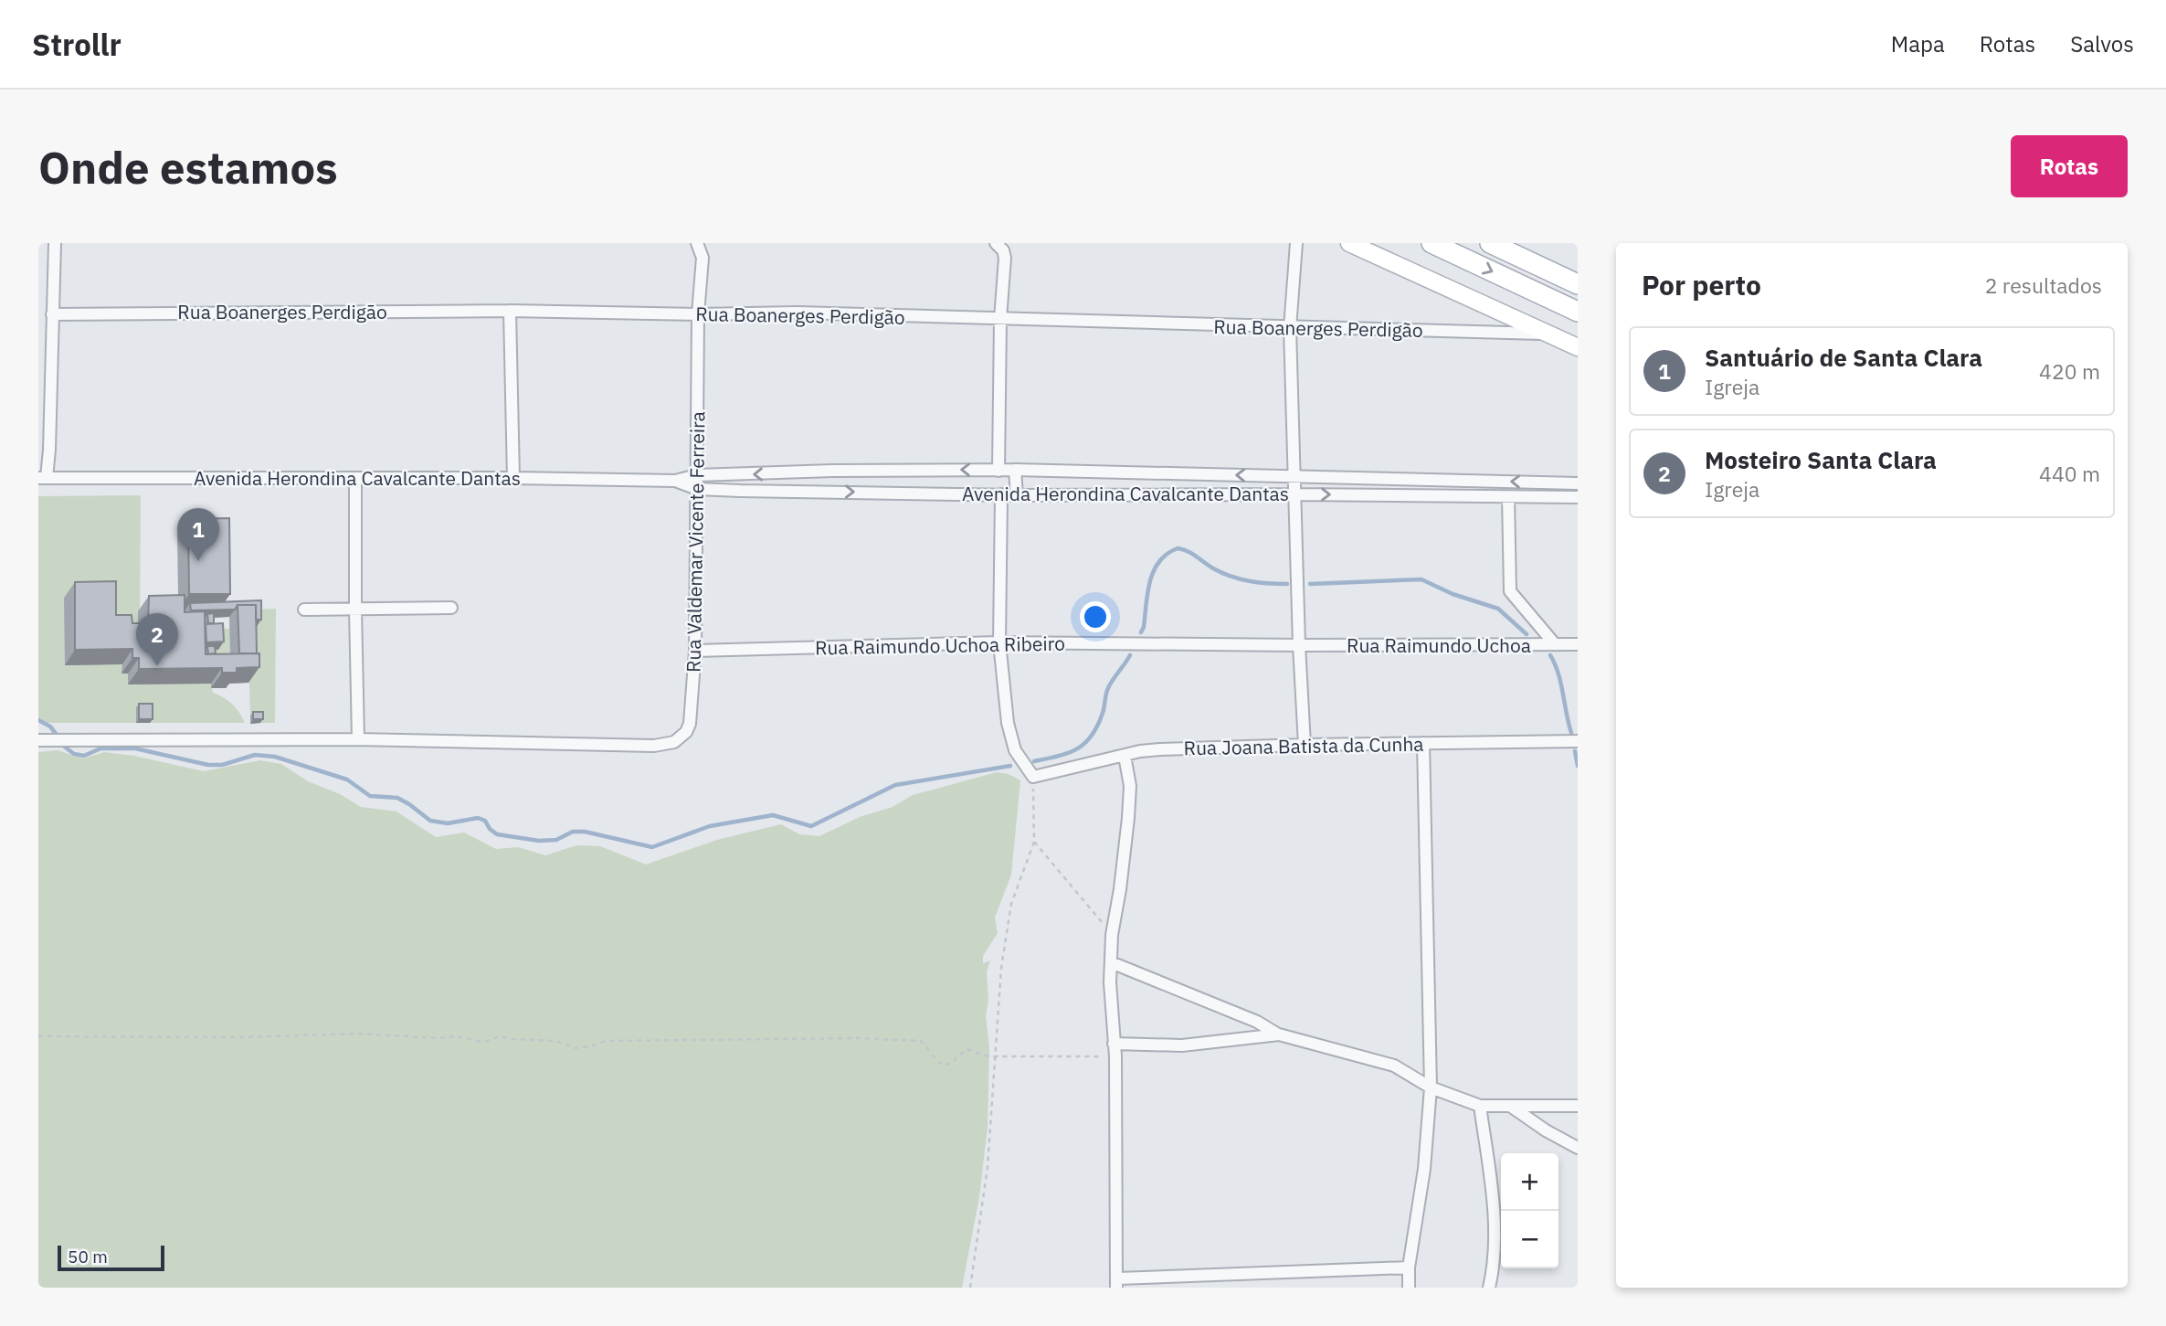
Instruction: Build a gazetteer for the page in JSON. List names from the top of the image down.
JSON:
{
  "streets": {
    "street": [
      "Rua Boanerges Perdigão",
      "Avenida Herondina Cavalcante Dantas",
      "Rua Valdemar Vicente Ferreira",
      "Rua Raimundo Uchoa Ribeiro",
      "Rua Raimundo Uchoa",
      "Rua Joana Batista da Cunha"
    ]
  },
  "crossings": [
    ["Rua Boanerges Perdigão", "Rua Valdemar Vicente Ferreira"],
    ["Avenida Herondina Cavalcante Dantas", "Rua Valdemar Vicente Ferreira"],
    ["Rua Valdemar Vicente Ferreira", "Rua Raimundo Uchoa Ribeiro"],
    ["Rua Raimundo Uchoa Ribeiro", "Rua Raimundo Uchoa"]
  ],
  "scale_bar": "50 m",
  "page": {
    "header": "Strollr",
    "nav": ["Mapa", "Rotas", "Salvos"],
    "buttons": "Rotas",
    "title": "Onde estamos",
    "heading": ["Por perto", "2 resultados"],
    "list": [
      {
        "mark": "1",
        "name": "Santuário de Santa Clara",
        "note": "Igreja",
        "value": "420 m"
      },
      {
        "mark": "2",
        "name": "Mosteiro Santa Clara",
        "note": "Igreja",
        "value": "440 m"
      }
    ],
    "pins": ["1", "2"],
    "map_buttons": ["+", "−"],
    "scale": "50 m"
  }
}
